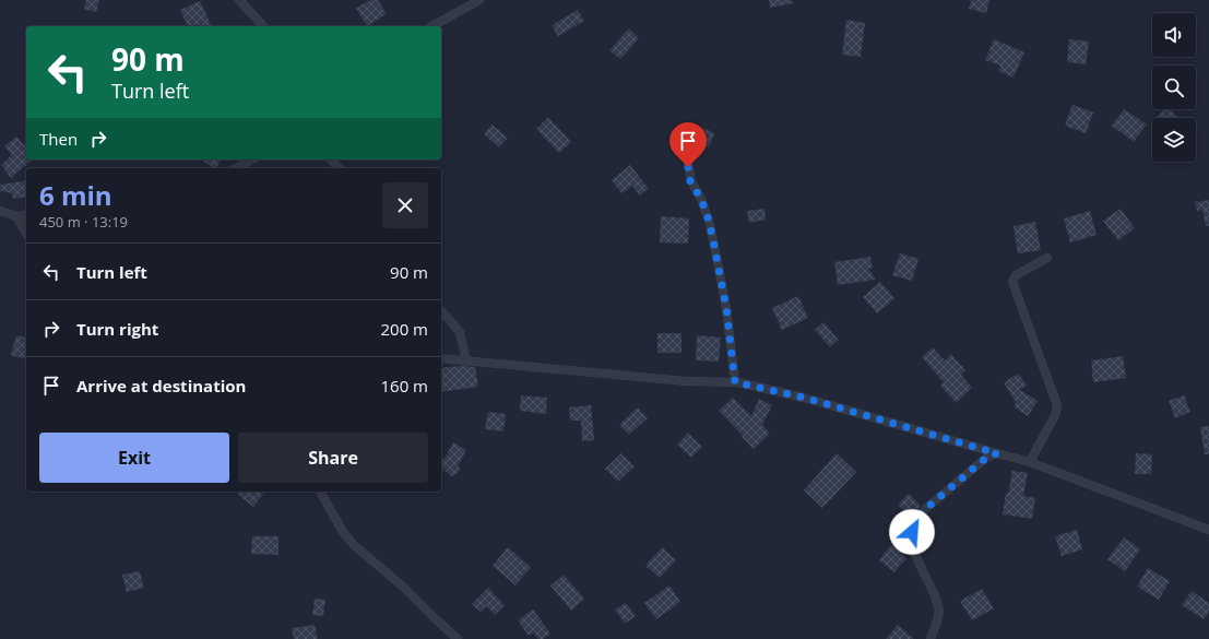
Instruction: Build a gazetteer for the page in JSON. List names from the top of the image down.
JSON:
{
  "page": {
    "turn": ["90 m", "Turn left"],
    "then": "Then",
    "heading": ["6 min", "450 m · 13:19"],
    "list": [
      {
        "name": "Turn left",
        "value": "90 m"
      },
      {
        "name": "Turn right",
        "value": "200 m"
      },
      {
        "name": "Arrive at destination",
        "value": "160 m"
      }
    ],
    "buttons": ["Exit", "Share"]
  }
}
